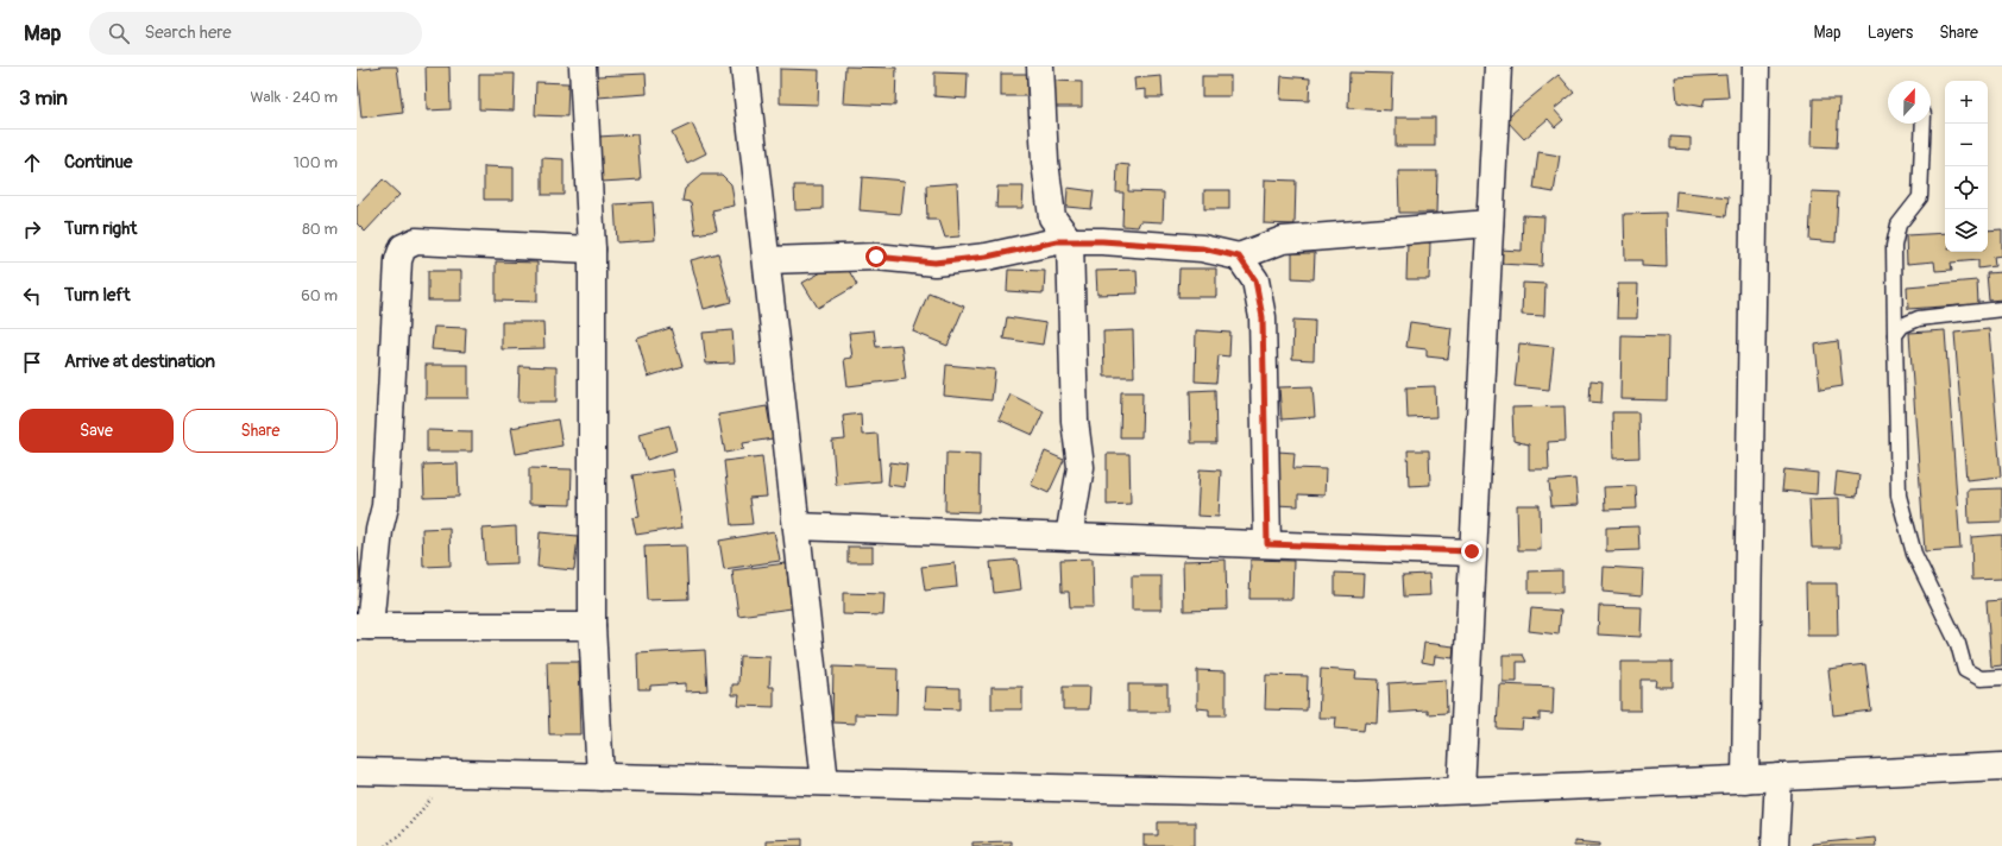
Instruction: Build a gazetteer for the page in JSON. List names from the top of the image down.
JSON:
{
  "north": "top",
  "page": {
    "header": "Map",
    "search": "Search here",
    "nav": ["Map", "Layers", "Share"],
    "heading": ["3 min", "Walk · 240 m"],
    "map_buttons": ["+", "−"],
    "list": [
      ["Continue", "100 m"],
      ["Turn right", "80 m"],
      ["Turn left", "60 m"],
      "Arrive at destination"
    ],
    "buttons": ["Save", "Share"]
  }
}
